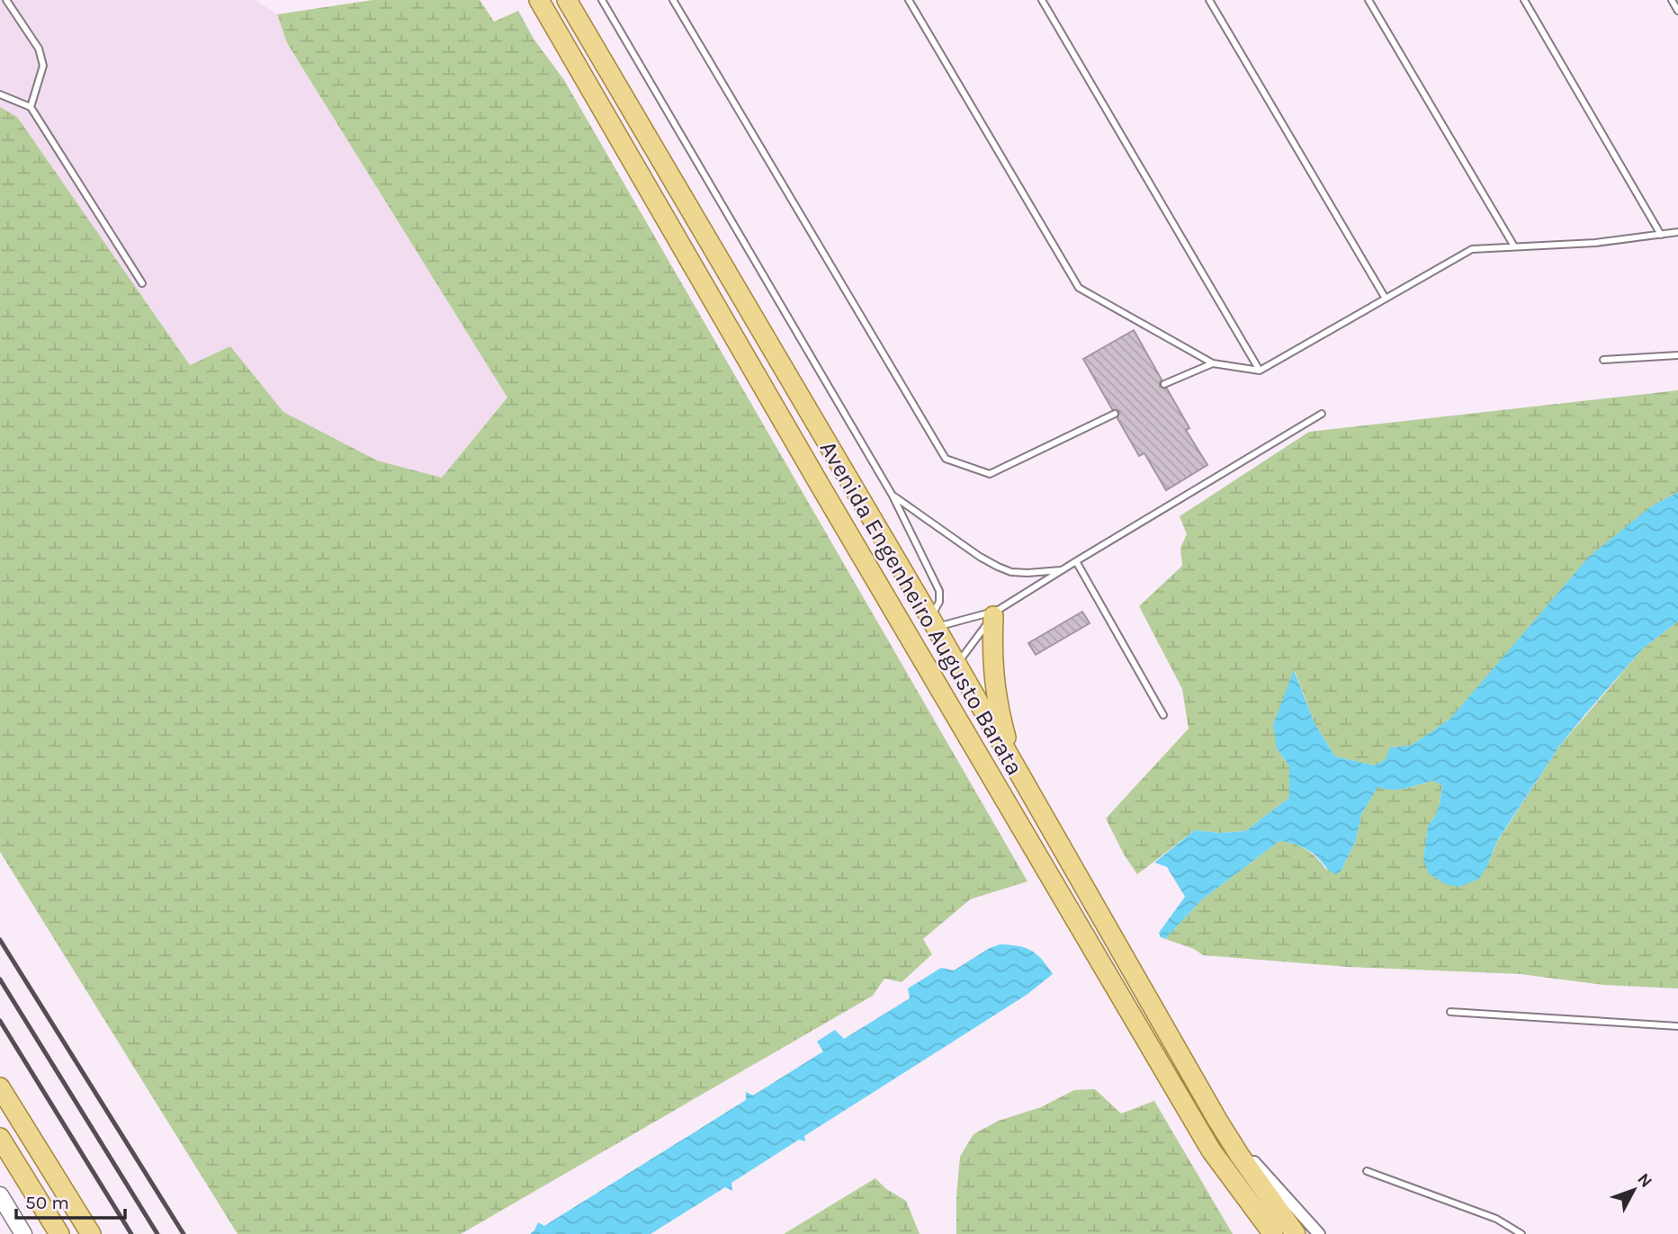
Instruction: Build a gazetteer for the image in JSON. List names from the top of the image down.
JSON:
{
  "streets": {
    "main road": ["Avenida Engenheiro Augusto Barata"]
  },
  "scale_bar": "50 m",
  "north": "top right"
}
